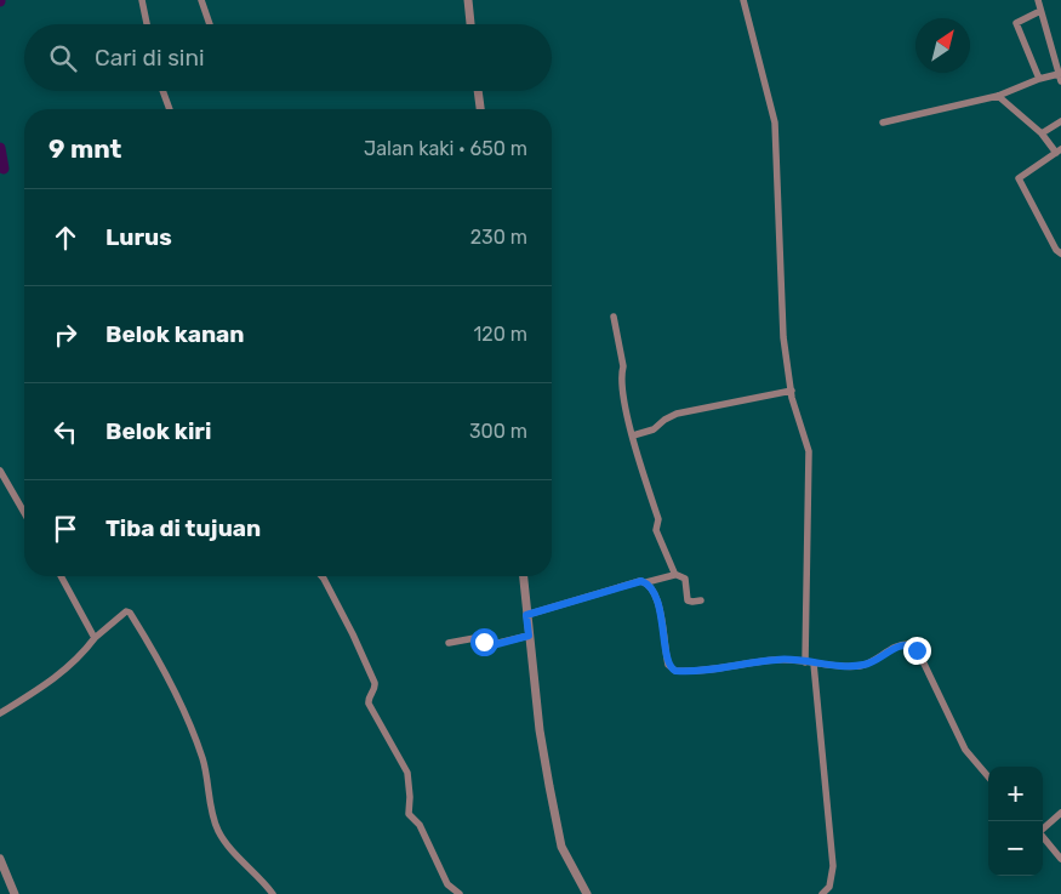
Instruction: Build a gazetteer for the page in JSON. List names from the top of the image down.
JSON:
{
  "north": "top right",
  "page": {
    "search": "Cari di sini",
    "heading": ["9 mnt", "Jalan kaki · 650 m"],
    "list": [
      ["Lurus", "230 m"],
      ["Belok kanan", "120 m"],
      ["Belok kiri", "300 m"],
      "Tiba di tujuan"
    ],
    "map_buttons": ["+", "−"]
  }
}
